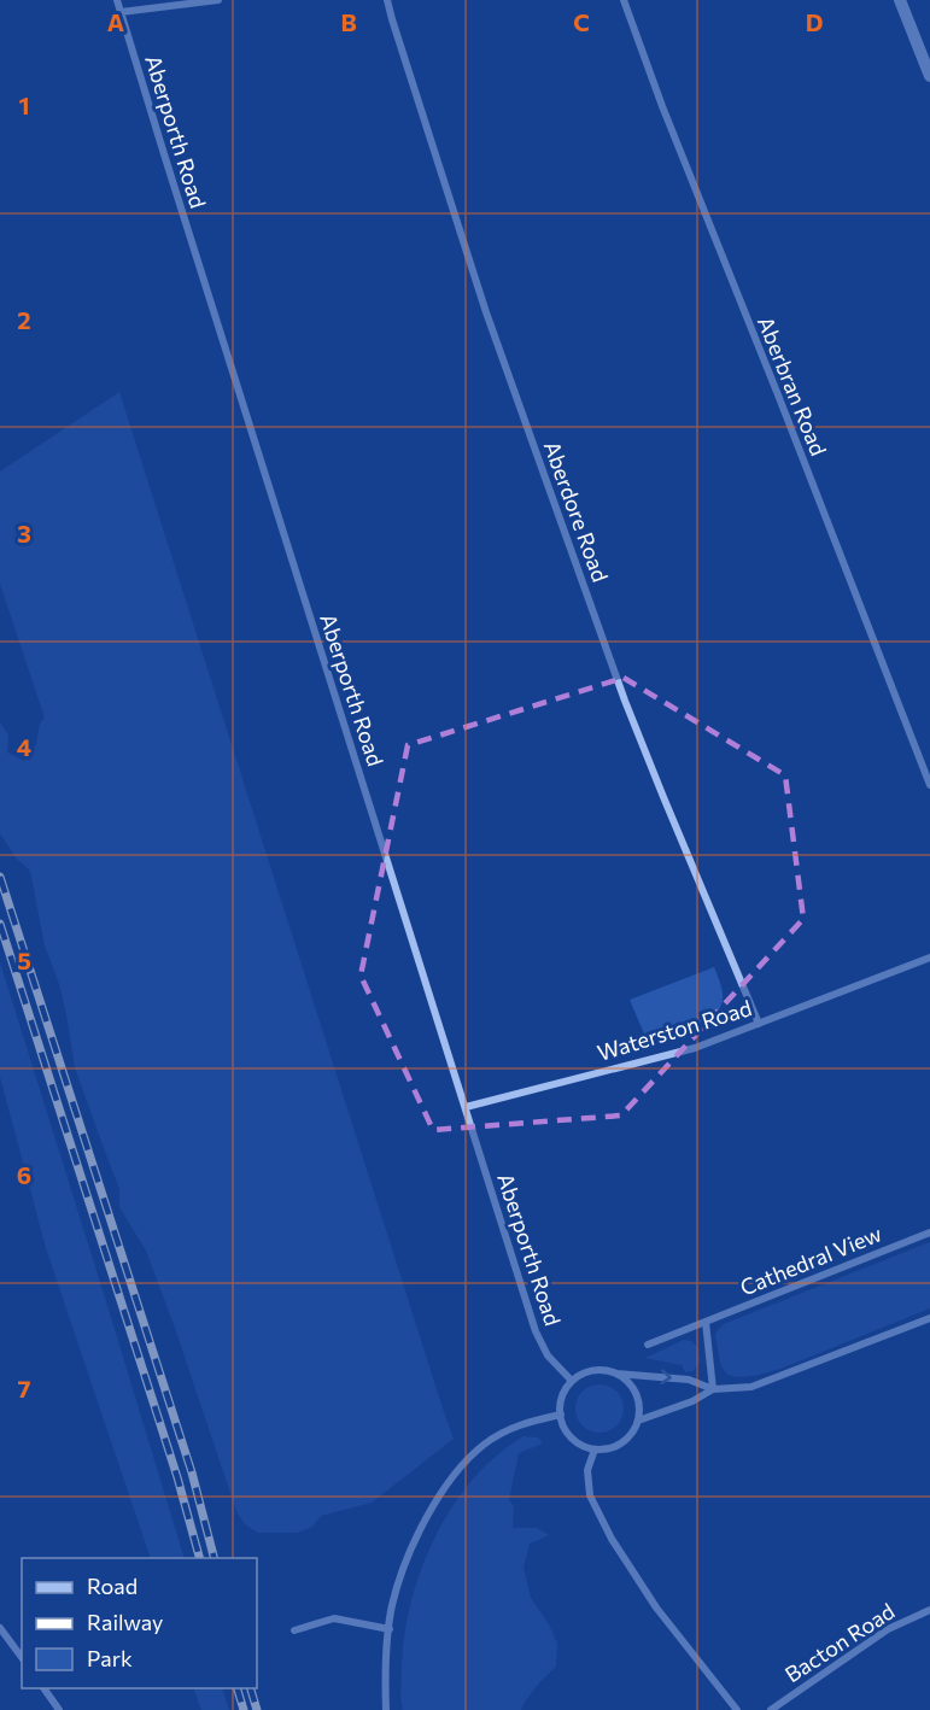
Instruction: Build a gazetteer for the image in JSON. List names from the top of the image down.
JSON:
{
  "streets": {
    "street": [
      "Aberporth Road",
      "Aberbran Road",
      "Aberdore Road",
      "Waterston Road",
      "Cathedral View",
      "Bacton Road"
    ]
  },
  "crossings": [
    ["Aberporth Road", "Waterston Road"],
    ["Aberdore Road", "Waterston Road"]
  ],
  "legend": ["Road", "Railway", "Park"],
  "grid": {
    "columns": [
      "A",
      "B",
      "C",
      "D"
    ],
    "rows": [
      "1",
      "2",
      "3",
      "4",
      "5",
      "6",
      "7"
    ]
  }
}
